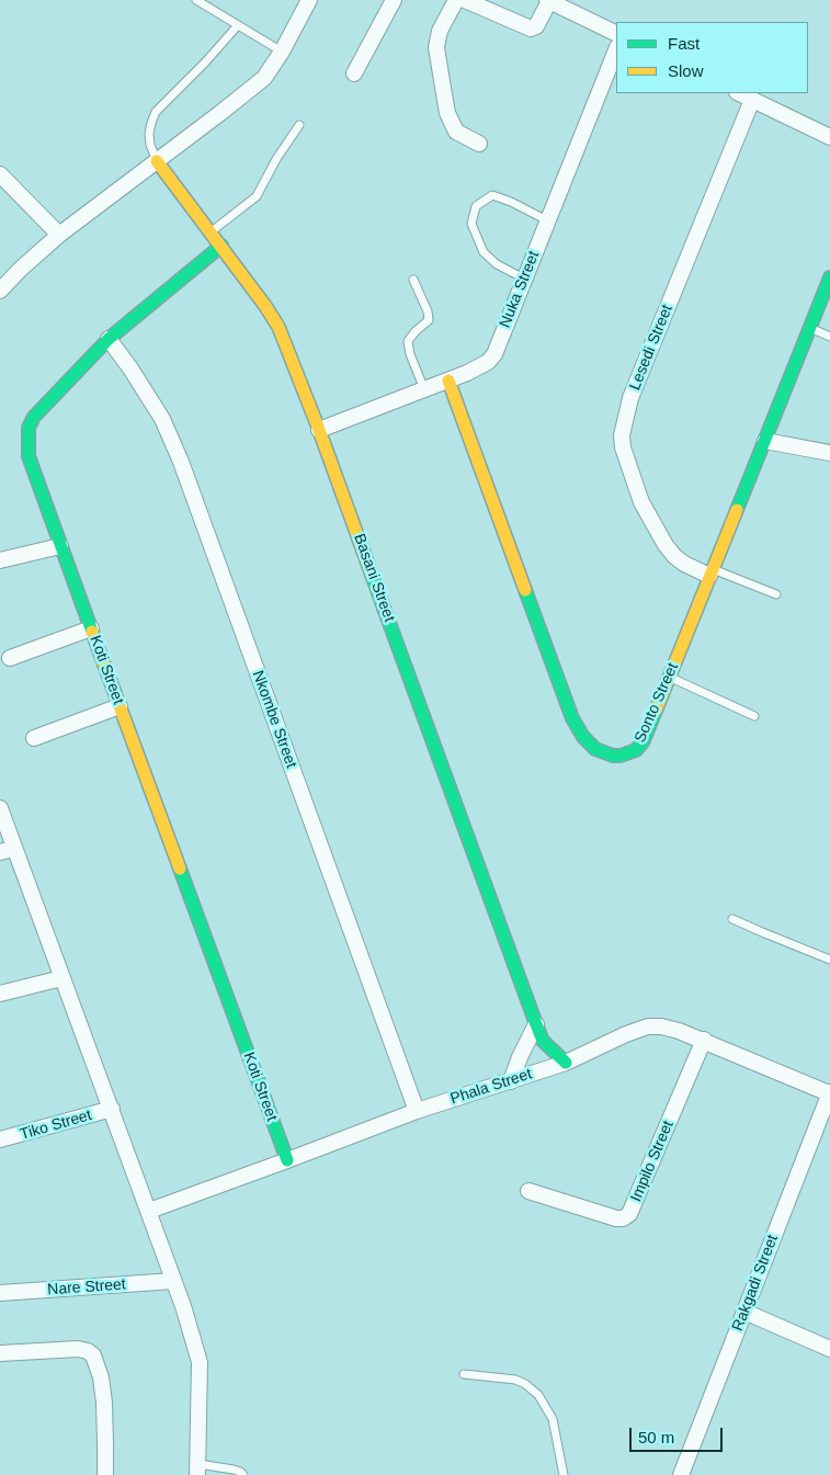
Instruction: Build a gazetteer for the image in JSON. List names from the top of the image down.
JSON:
{
  "streets": {
    "street": [
      "Nuka Street",
      "Lesedi Street",
      "Basani Street",
      "Koti Street",
      "Sonto Street",
      "Nkombe Street",
      "Phala Street",
      "Tiko Street",
      "Impilo Street",
      "Rakgadi Street",
      "Nare Street"
    ]
  },
  "crossings": [
    ["Nuka Street", "Basani Street"],
    ["Nuka Street", "Sonto Street"],
    ["Lesedi Street", "Sonto Street"],
    ["Basani Street", "Koti Street"],
    ["Basani Street", "Phala Street"],
    ["Koti Street", "Nkombe Street"],
    ["Koti Street", "Phala Street"],
    ["Nkombe Street", "Phala Street"],
    ["Phala Street", "Impilo Street"],
    ["Phala Street", "Rakgadi Street"]
  ],
  "legend": ["Fast", "Slow"],
  "scale_bar": "50 m"
}
